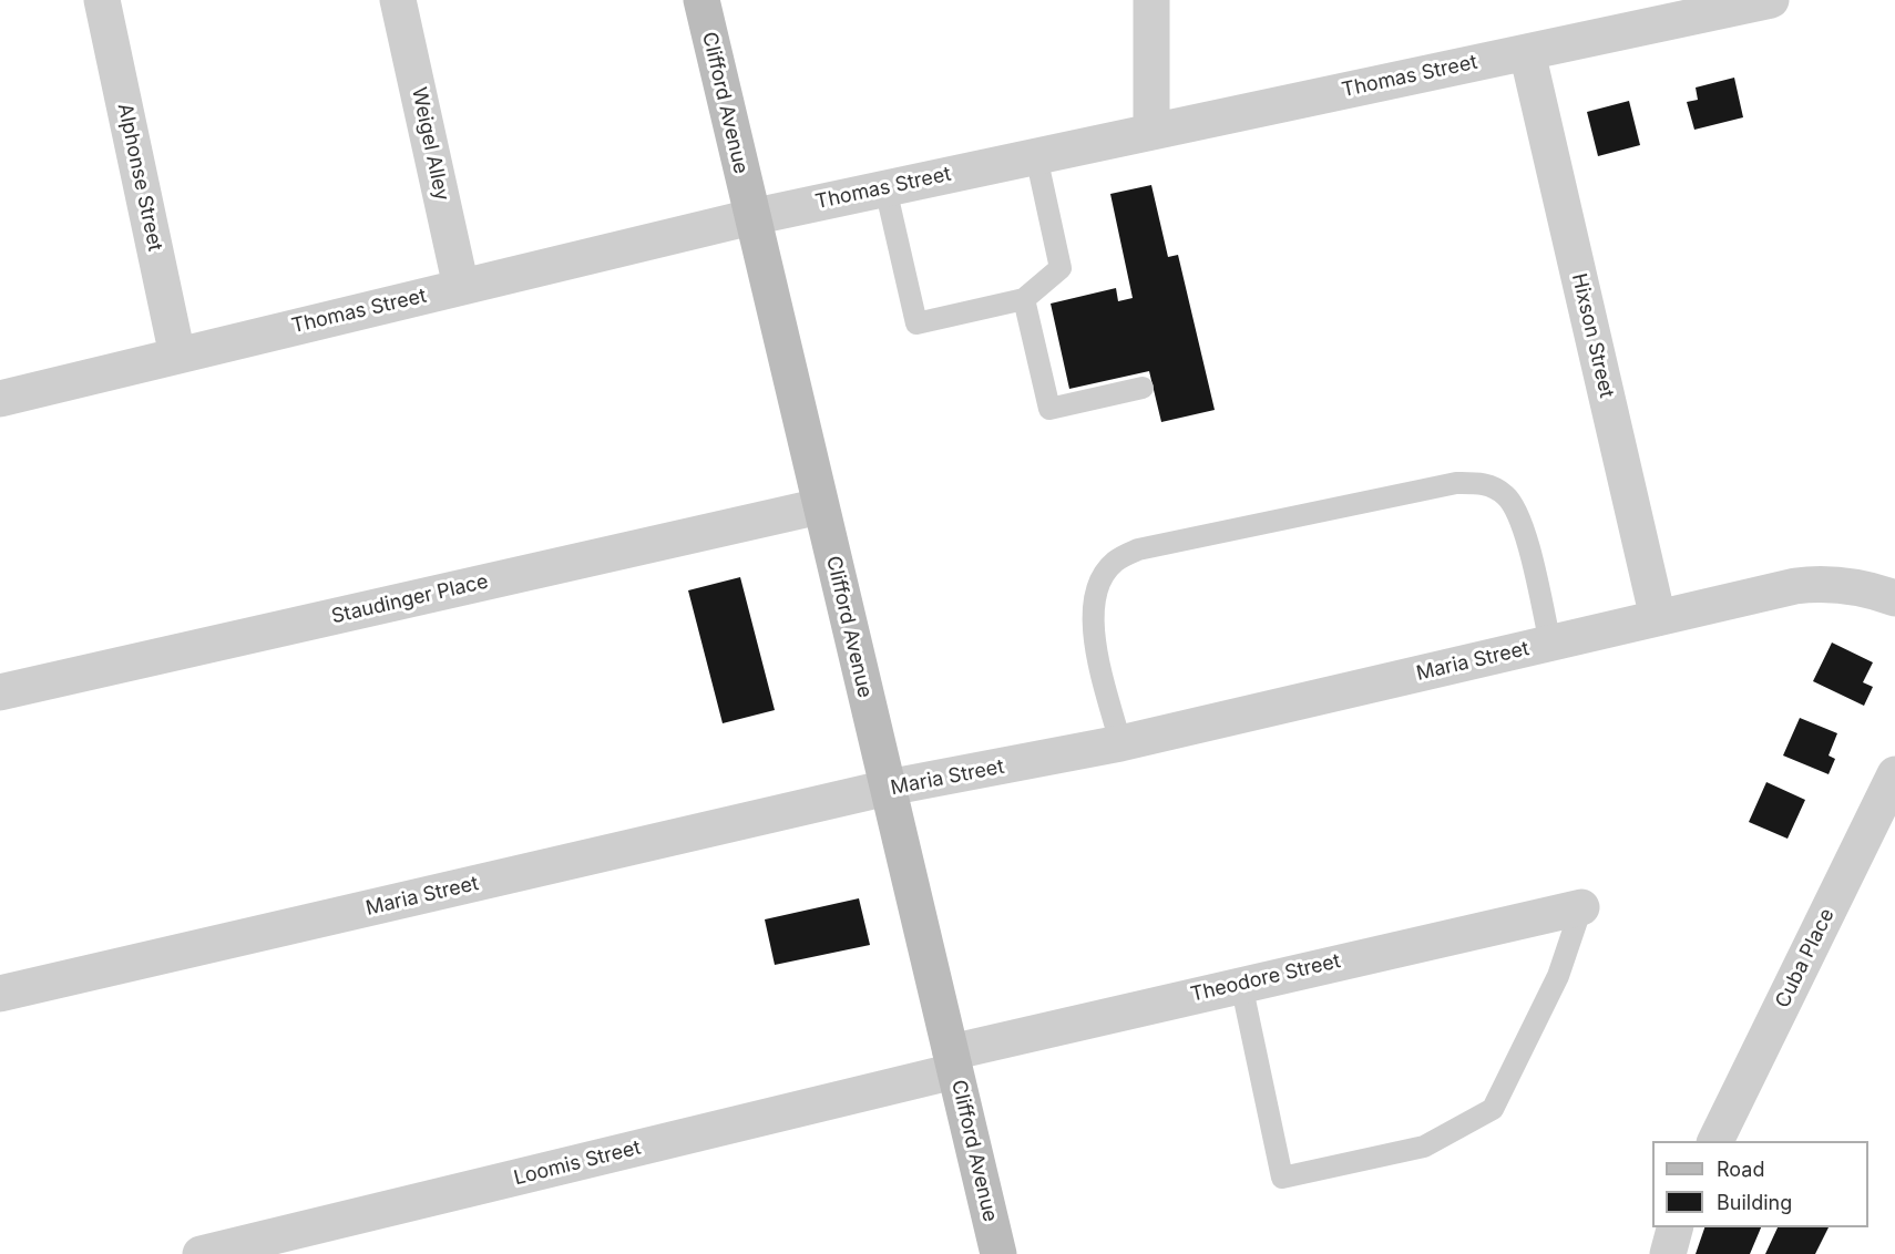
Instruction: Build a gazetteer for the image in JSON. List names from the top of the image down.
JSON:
{
  "streets": {
    "main road": ["Clifford Avenue"],
    "street": [
      "Thomas Street",
      "Weigel Alley",
      "Alphonse Street",
      "Hixson Street",
      "Staudinger Place",
      "Maria Street",
      "Cuba Place",
      "Theodore Street",
      "Loomis Street"
    ]
  },
  "crossings": [
    ["Thomas Street", "Clifford Avenue"],
    ["Thomas Street", "Weigel Alley"],
    ["Thomas Street", "Alphonse Street"],
    ["Thomas Street", "Hixson Street"],
    ["Clifford Avenue", "Staudinger Place"],
    ["Clifford Avenue", "Maria Street"],
    ["Clifford Avenue", "Theodore Street"],
    ["Clifford Avenue", "Loomis Street"],
    ["Hixson Street", "Maria Street"],
    ["Theodore Street", "Loomis Street"]
  ],
  "legend": ["Road", "Building"]
}
